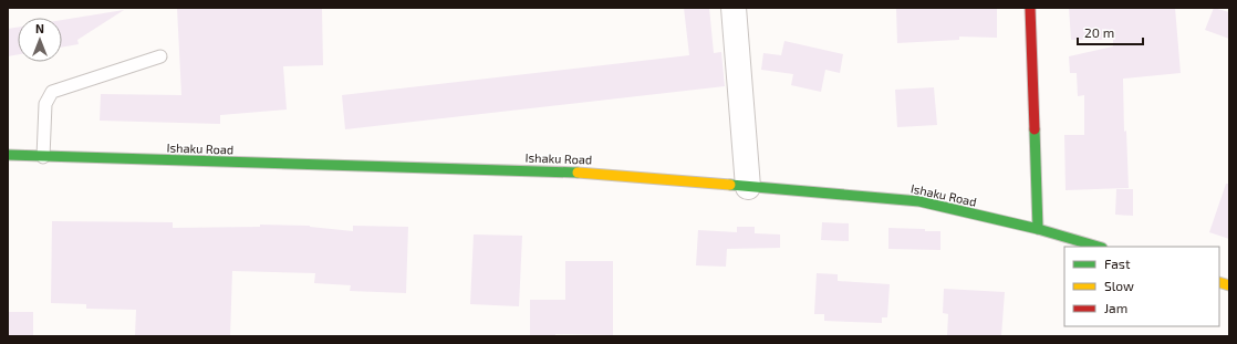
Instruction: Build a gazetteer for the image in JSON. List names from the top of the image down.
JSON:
{
  "streets": {
    "street": ["Ishaku Road"]
  },
  "legend": ["Fast", "Slow", "Jam"],
  "scale_bar": "20 m",
  "north": "top"
}
